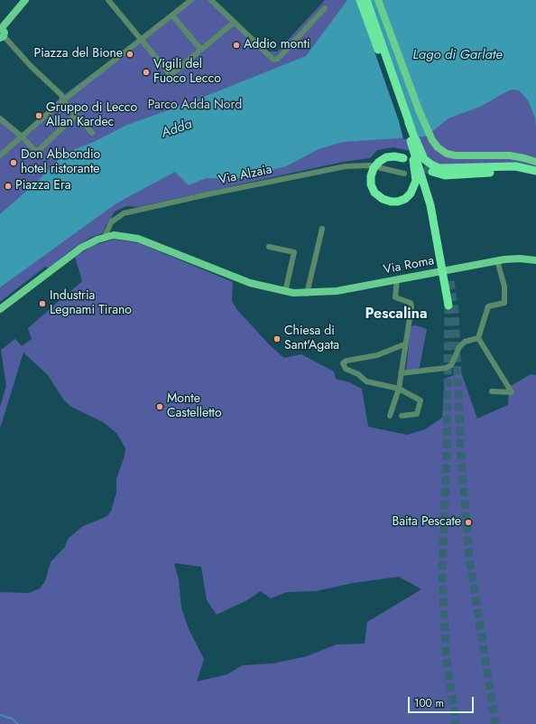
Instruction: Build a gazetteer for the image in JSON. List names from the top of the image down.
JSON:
{
  "streets": {
    "main road": ["Via Roma"],
    "street": ["Via Alzaia"]
  },
  "crossings": [
    ["Via Alzaia", "Via Roma"]
  ],
  "districts": ["Pescalina"],
  "water": ["Lago di Garlate", "Adda"],
  "parks": ["Parco Adda Nord"],
  "places": [
    "Addio monti",
    "Piazza del Bione",
    "Vigili del Fuoco Lecco",
    "Gruppo di Lecco Allan Kardec",
    "Don Abbondio hotel ristorante",
    "Piazza Era",
    "Industria Legnami Tirano",
    "Chiesa di Sant'Agata",
    "Monte Castelletto",
    "Baita Pescate"
  ],
  "scale_bar": "100 m"
}
